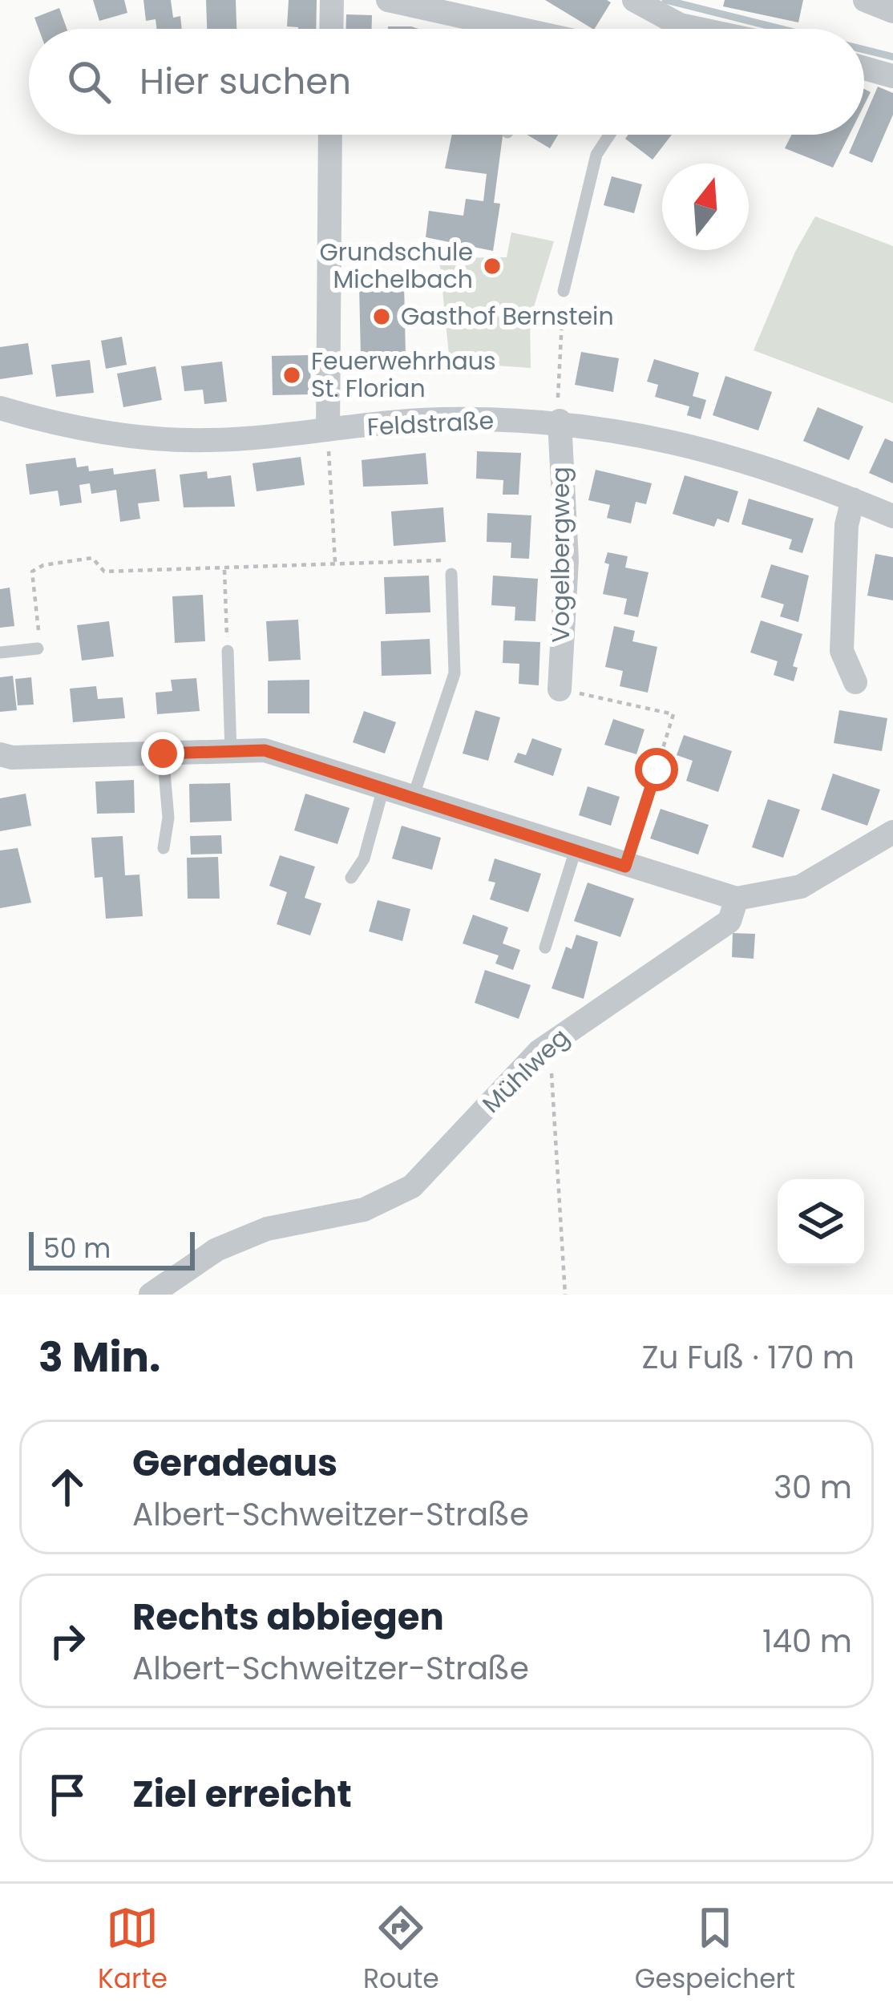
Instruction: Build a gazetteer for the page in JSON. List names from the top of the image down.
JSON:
{
  "streets": {
    "street": ["Feldstraße", "Vogelbergweg", "Mühlweg"]
  },
  "crossings": [
    ["Feldstraße", "Vogelbergweg"]
  ],
  "places": ["Grundschule Michelbach", "Gasthof Bernstein", "Feuerwehrhaus St. Florian"],
  "scale_bar": "50 m",
  "north": "top",
  "page": {
    "search": "Hier suchen",
    "scale": "50 m",
    "heading": ["3 Min.", "Zu Fuß · 170 m"],
    "list": [
      ["Geradeaus", "Albert-Schweitzer-Straße", "30 m"],
      ["Rechts abbiegen", "Albert-Schweitzer-Straße", "140 m"],
      "Ziel erreicht"
    ],
    "nav": ["Karte", "Route", "Gespeichert"]
  }
}
